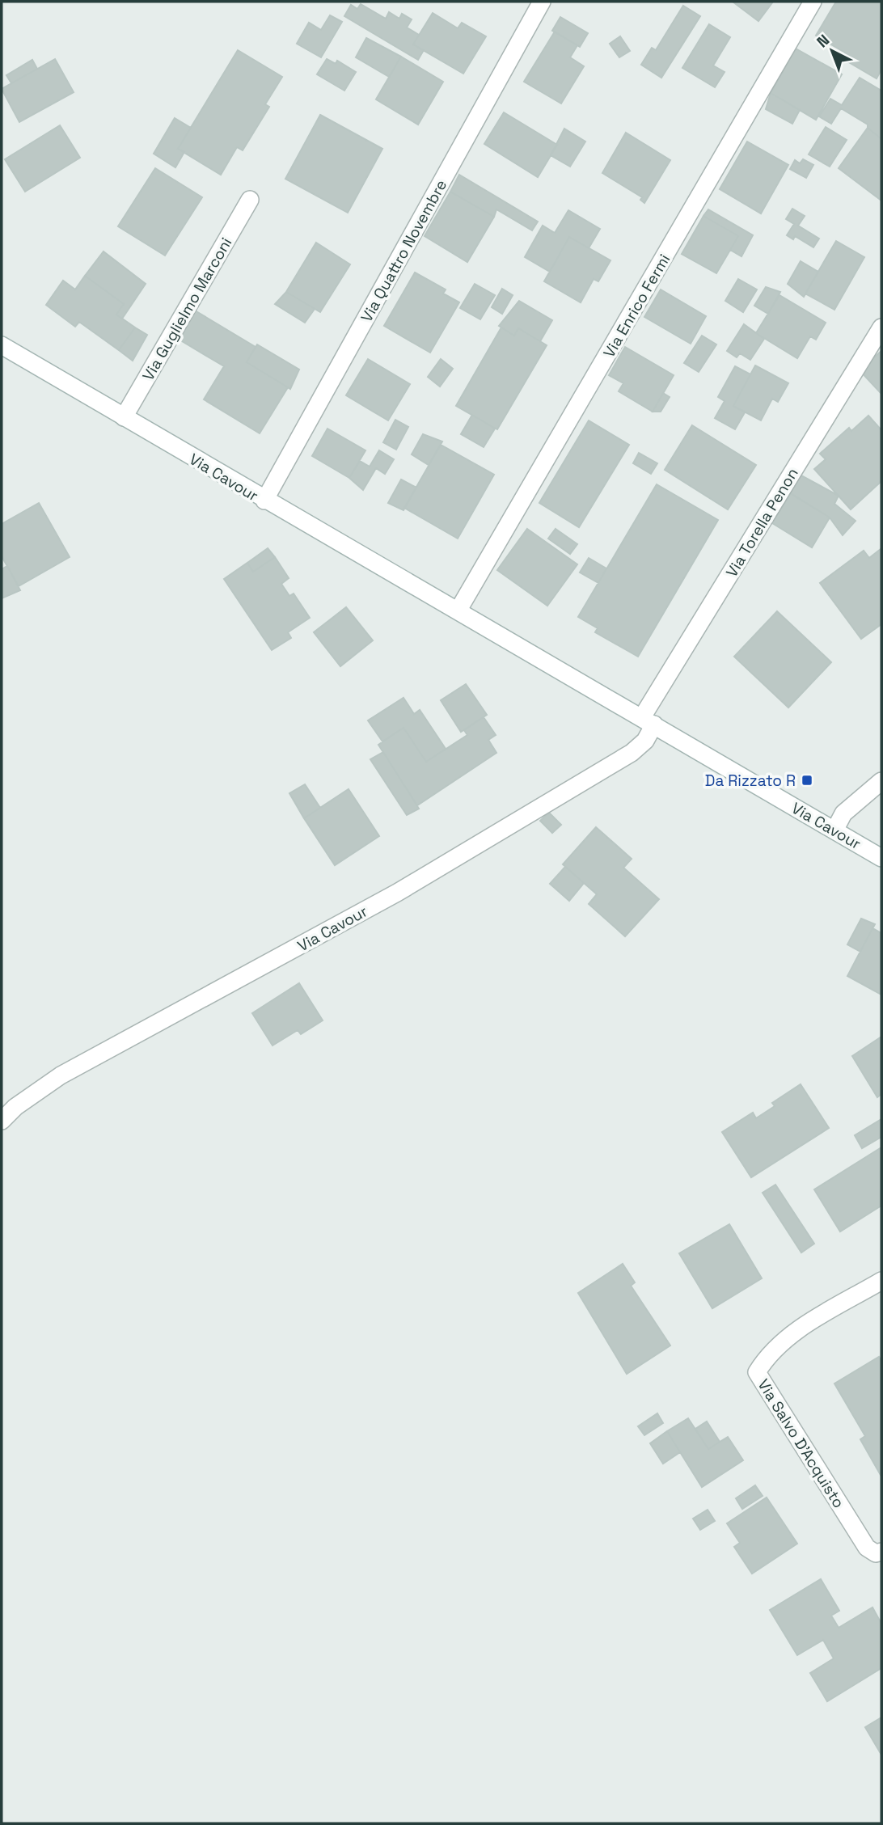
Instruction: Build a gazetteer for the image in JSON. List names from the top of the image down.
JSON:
{
  "streets": {
    "street": [
      "Via Quattro Novembre",
      "Via Enrico Fermi",
      "Via Guglielmo Marconi",
      "Via Cavour",
      "Via Torella Penon",
      "Via Salvo D'Acquisto"
    ]
  },
  "crossings": [
    ["Via Quattro Novembre", "Via Cavour"],
    ["Via Enrico Fermi", "Via Cavour"],
    ["Via Guglielmo Marconi", "Via Cavour"],
    ["Via Cavour", "Via Torella Penon"]
  ],
  "places": {
    "transit": ["Da Rizzato R"]
  },
  "north": "top left"
}
